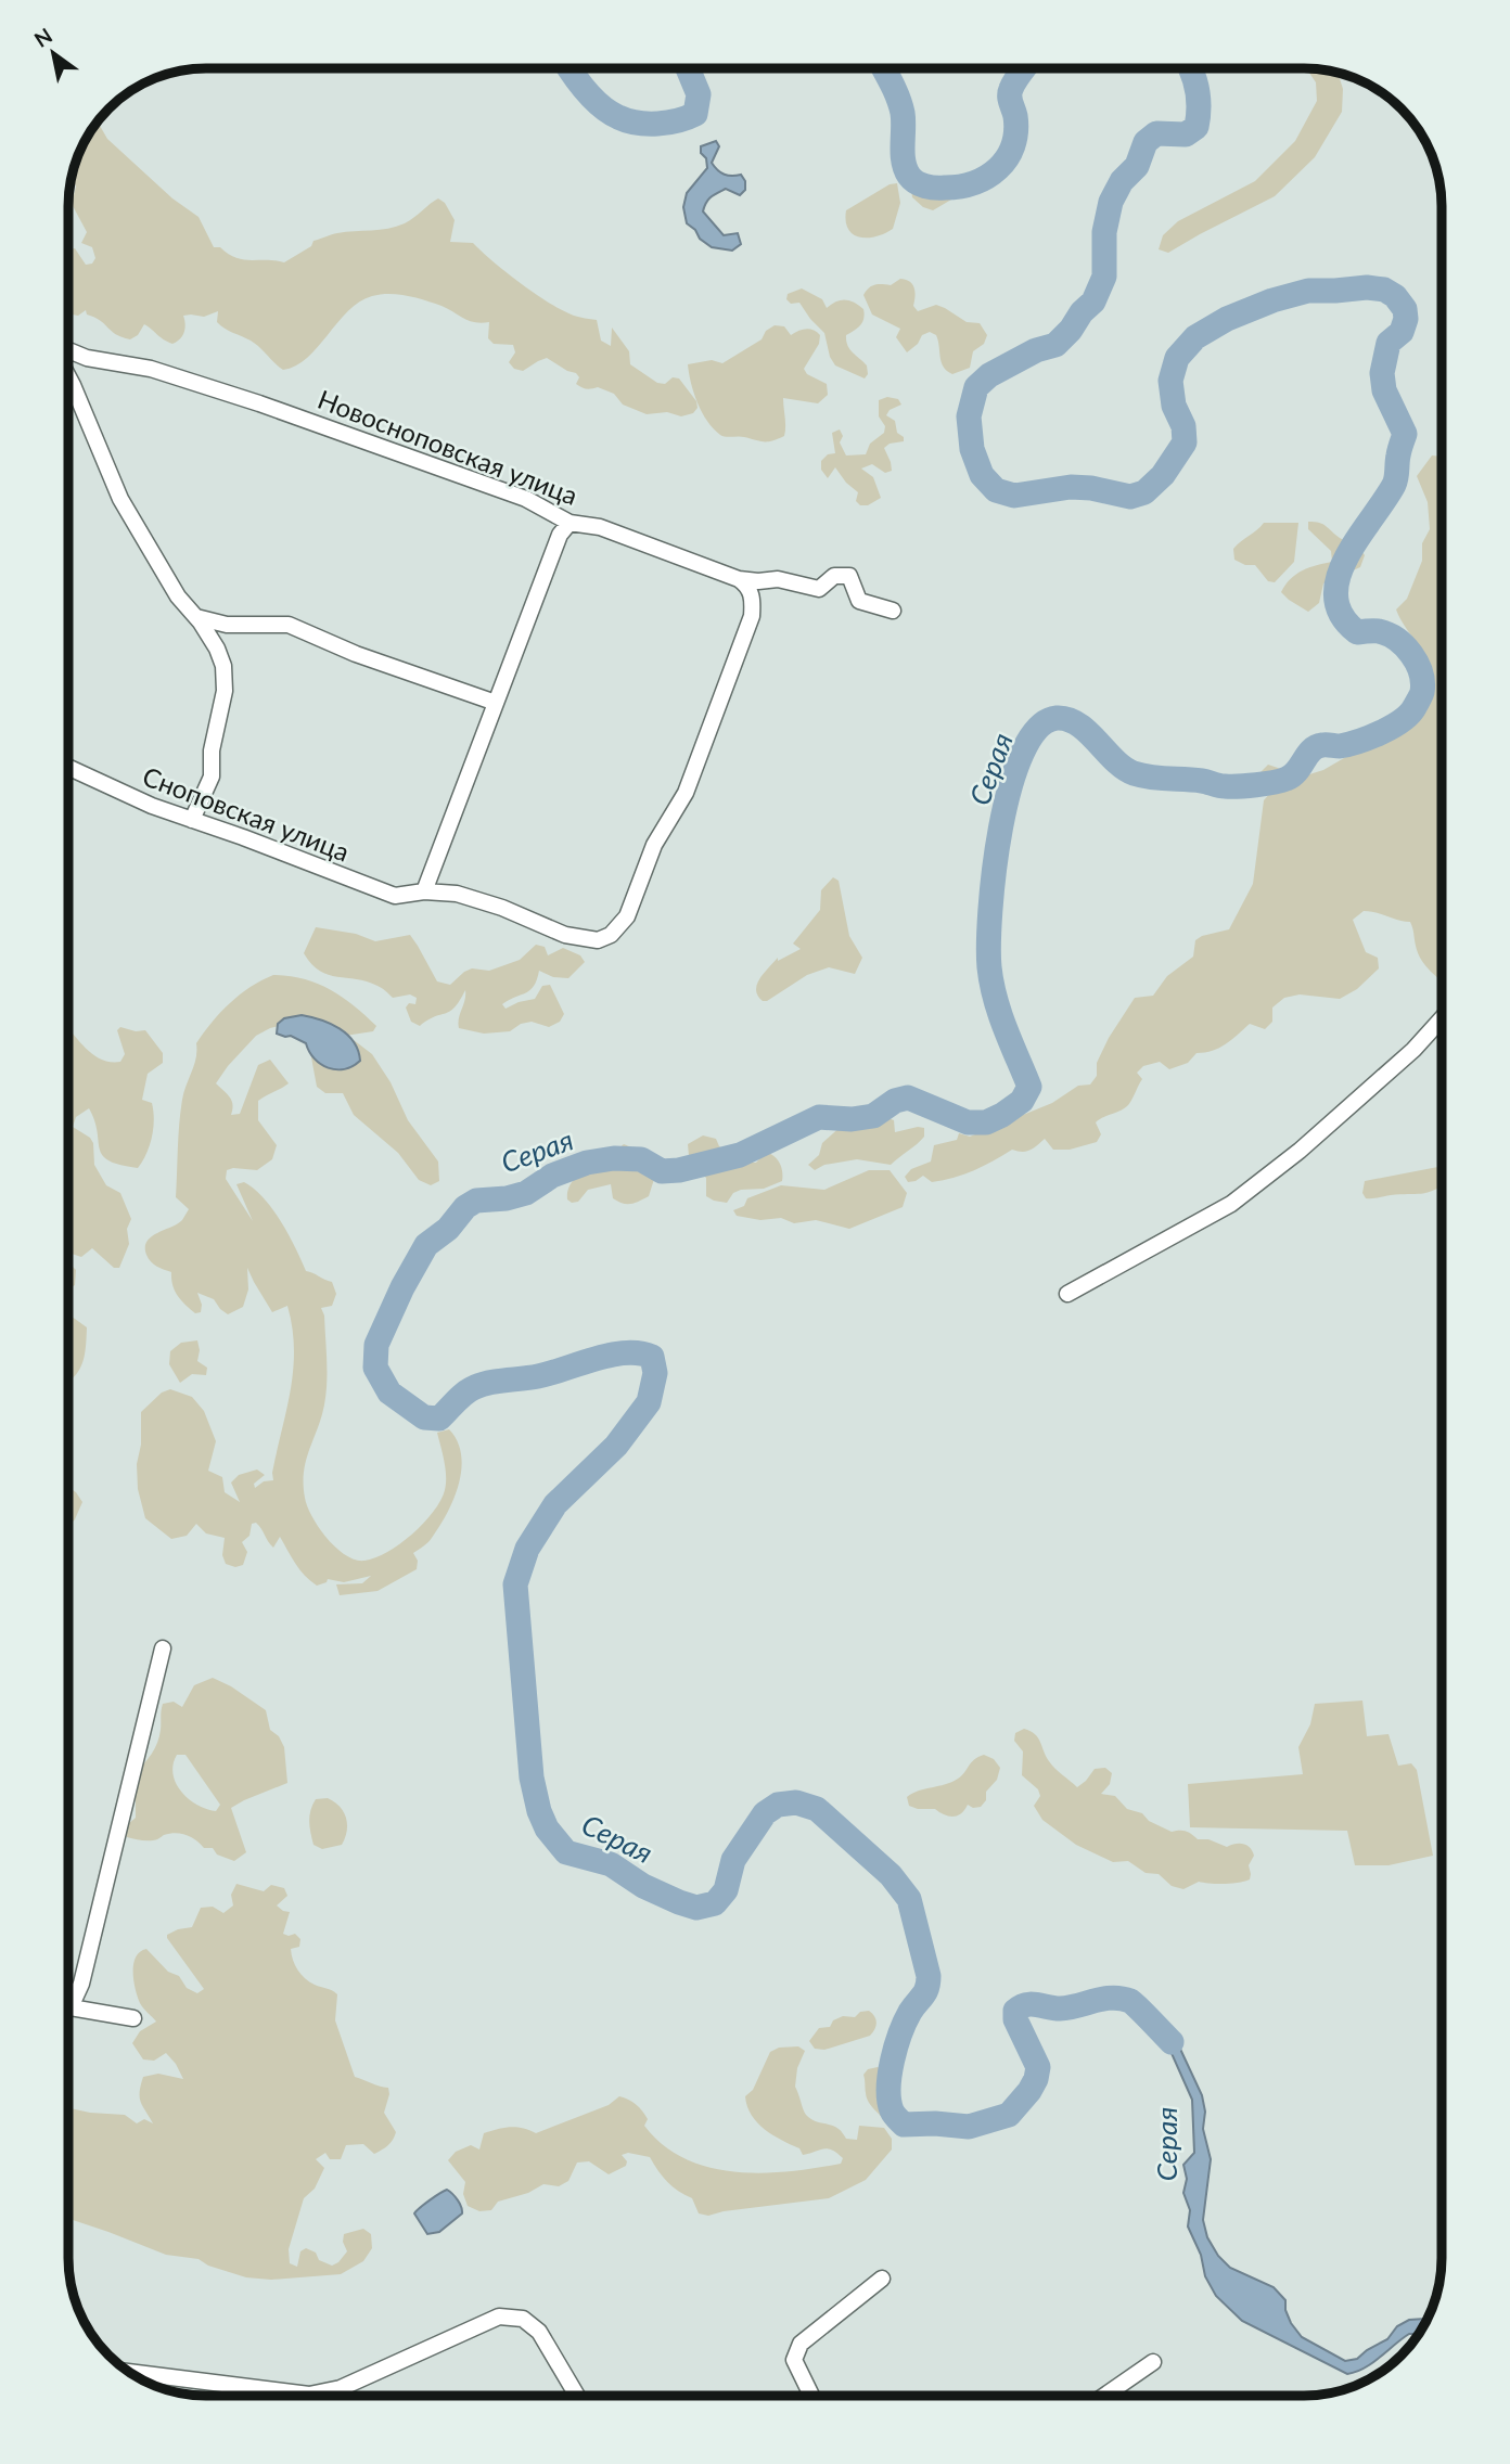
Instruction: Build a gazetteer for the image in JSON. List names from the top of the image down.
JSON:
{
  "streets": {
    "street": ["Новосноповская улица", "Сноповская улица"]
  },
  "crossings": [
    ["Новосноповская улица", "Сноповская улица"]
  ],
  "water": ["Серая"],
  "north": "top left"
}
